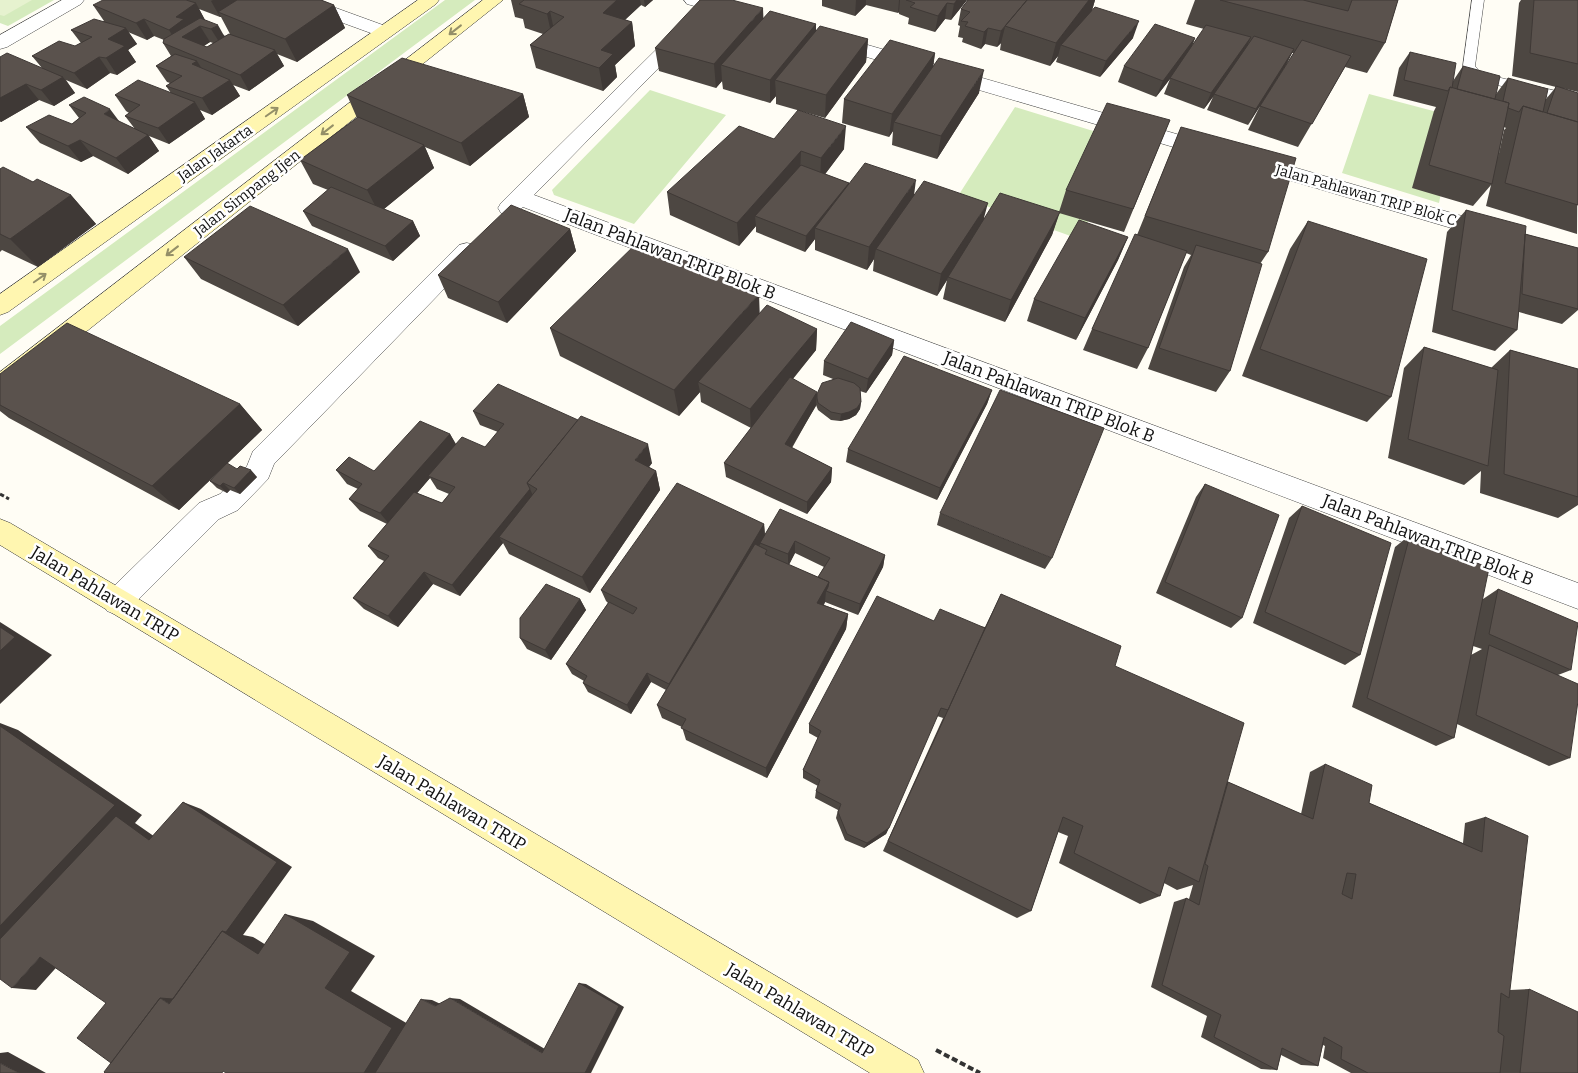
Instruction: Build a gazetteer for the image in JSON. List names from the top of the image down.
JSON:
{
  "streets": {
    "main road": ["Jalan Jakarta", "Jalan Simpang Ijen", "Jalan Pahlawan TRIP"],
    "street": ["Jalan Pahlawan TRIP Blok C", "Jalan Pahlawan TRIP Blok B"]
  },
  "one_way": ["Jalan Jakarta", "Jalan Simpang Ijen"]
}
